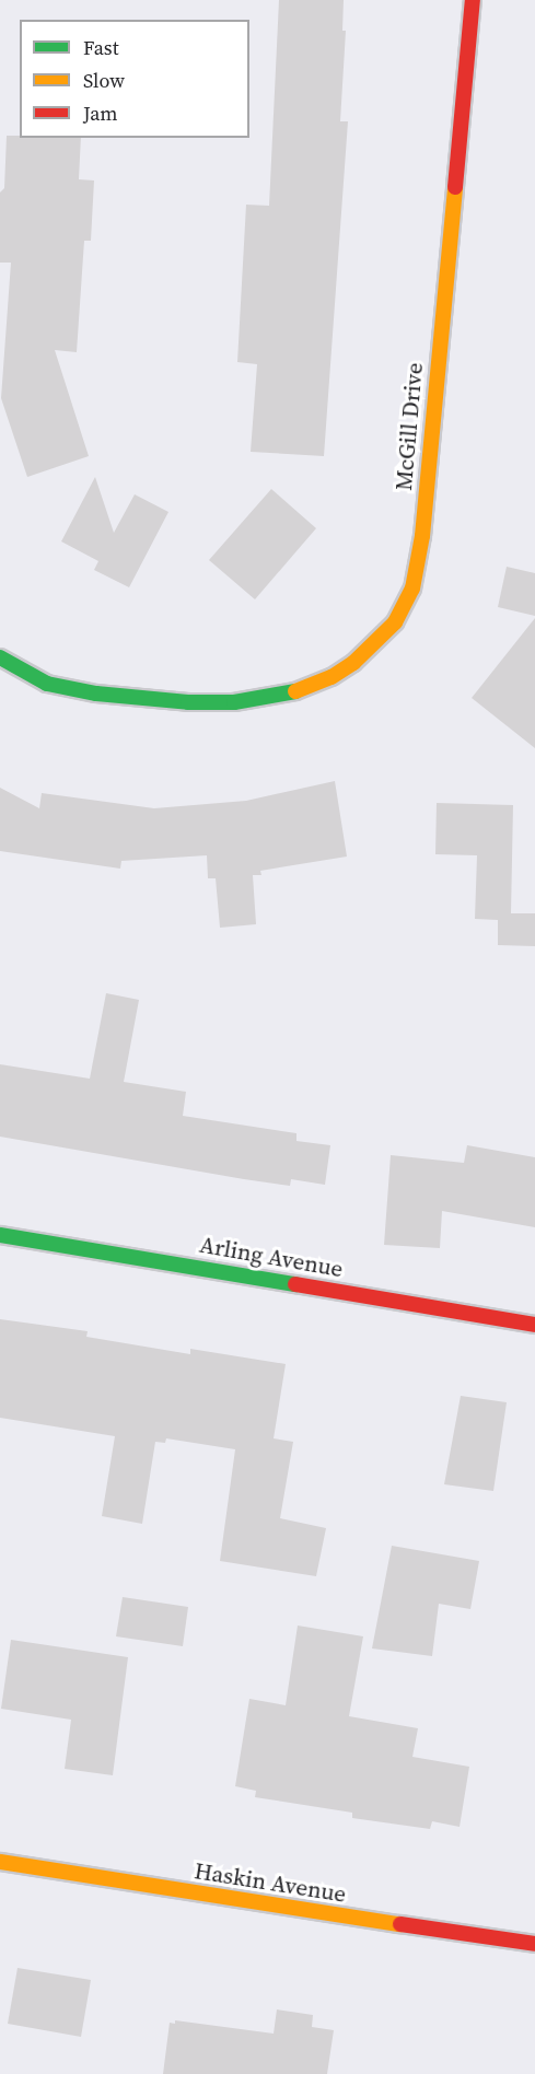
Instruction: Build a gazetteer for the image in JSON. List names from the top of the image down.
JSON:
{
  "streets": {
    "street": ["McGill Drive", "Arling Avenue", "Haskin Avenue"]
  },
  "legend": ["Fast", "Slow", "Jam"]
}
